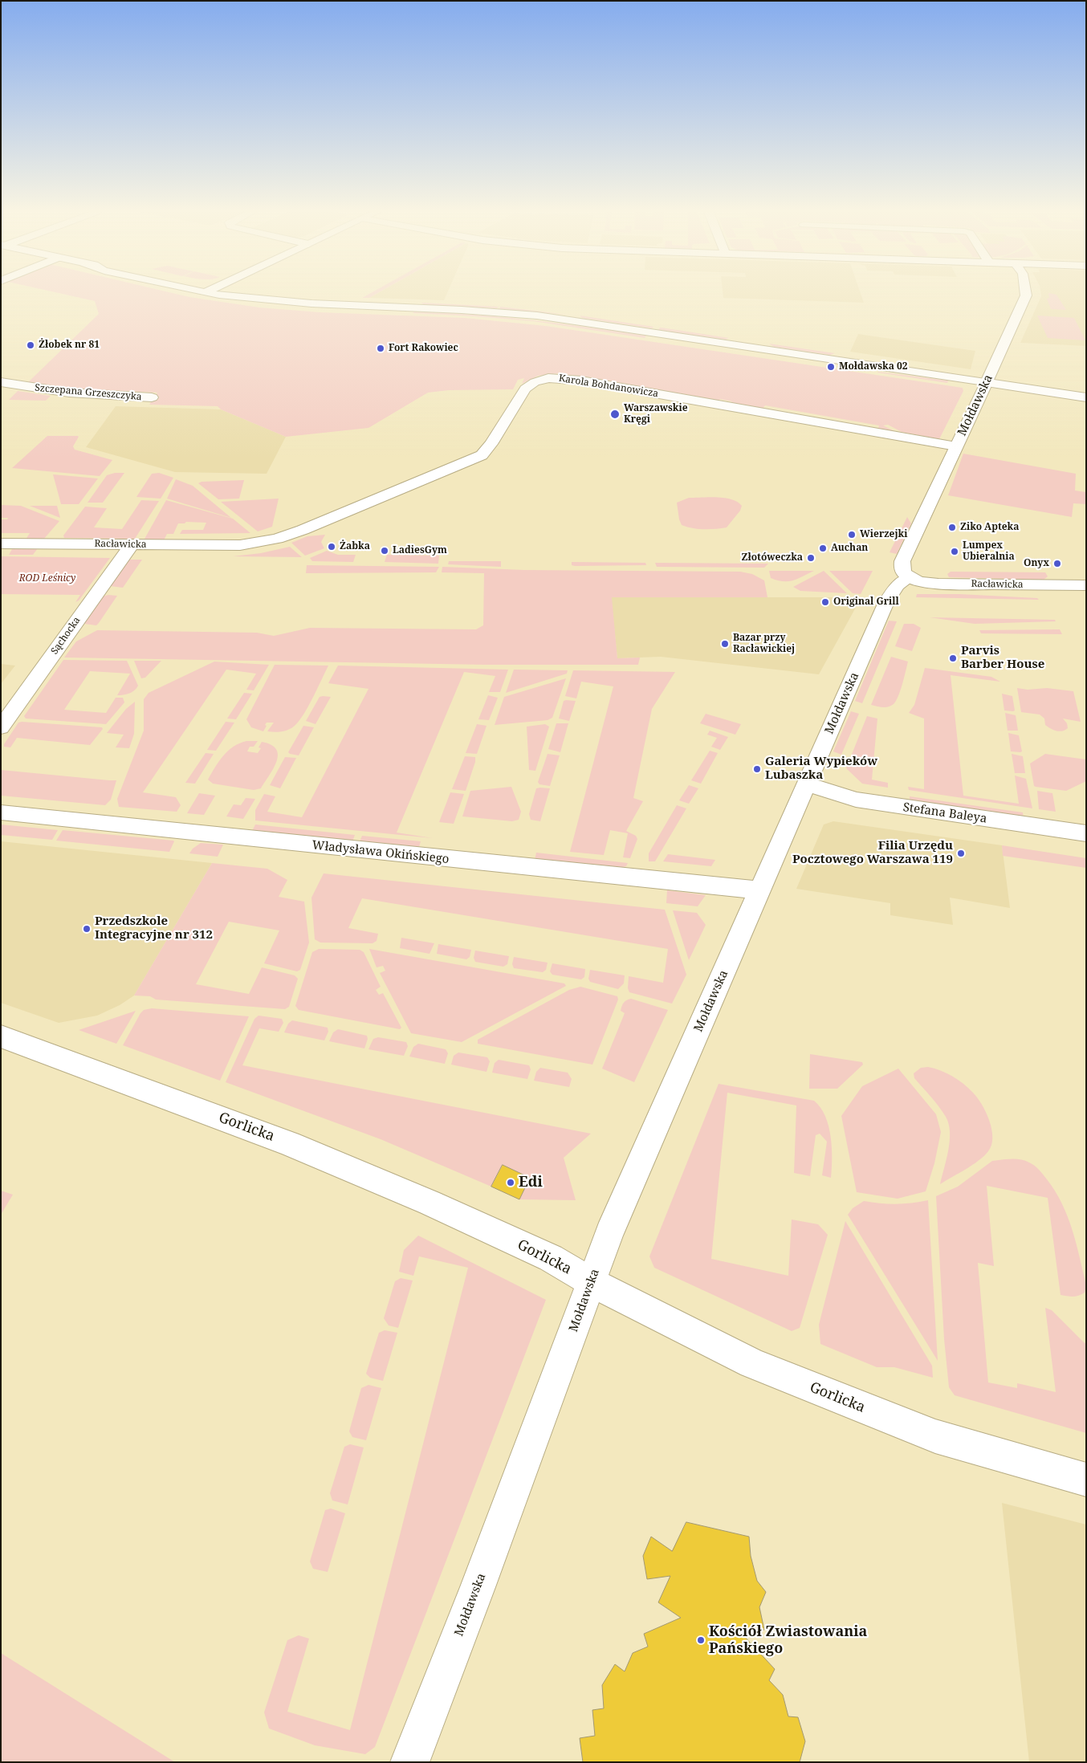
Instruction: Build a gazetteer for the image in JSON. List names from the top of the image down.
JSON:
{
  "streets": {
    "street": [
      "Karola Bohdanowicza",
      "Szczepana Grzeszczyka",
      "Mołdawska",
      "Racławicka",
      "Sąchocka",
      "Stefana Baleya",
      "Władysława Okińskiego",
      "Gorlicka"
    ]
  },
  "crossings": [
    ["Karola Bohdanowicza", "Mołdawska"],
    ["Karola Bohdanowicza", "Racławicka"],
    ["Mołdawska", "Racławicka"],
    ["Mołdawska", "Stefana Baleya"],
    ["Mołdawska", "Władysława Okińskiego"],
    ["Mołdawska", "Gorlicka"],
    ["Racławicka", "Sąchocka"]
  ],
  "parks": ["ROD Leśnicy"],
  "places": [
    "Żłobek nr 81",
    "Fort Rakowiec",
    "Mołdawska 02",
    "Warszawskie Kręgi",
    "Ziko Apteka",
    "Wierzejki",
    "Żabka",
    "Auchan",
    "LadiesGym",
    "Lumpex Ubieralnia",
    "Złotóweczka",
    "Onyx",
    "Original Grill",
    "Bazar przy Racławickiej",
    "Parvis Barber House",
    "Galeria Wypieków Lubaszka",
    "Filia Urzędu Pocztowego Warszawa 119",
    "Przedszkole Integracyjne nr 312",
    "Edi",
    "Kościół Zwiastowania Pańskiego"
  ]
}
